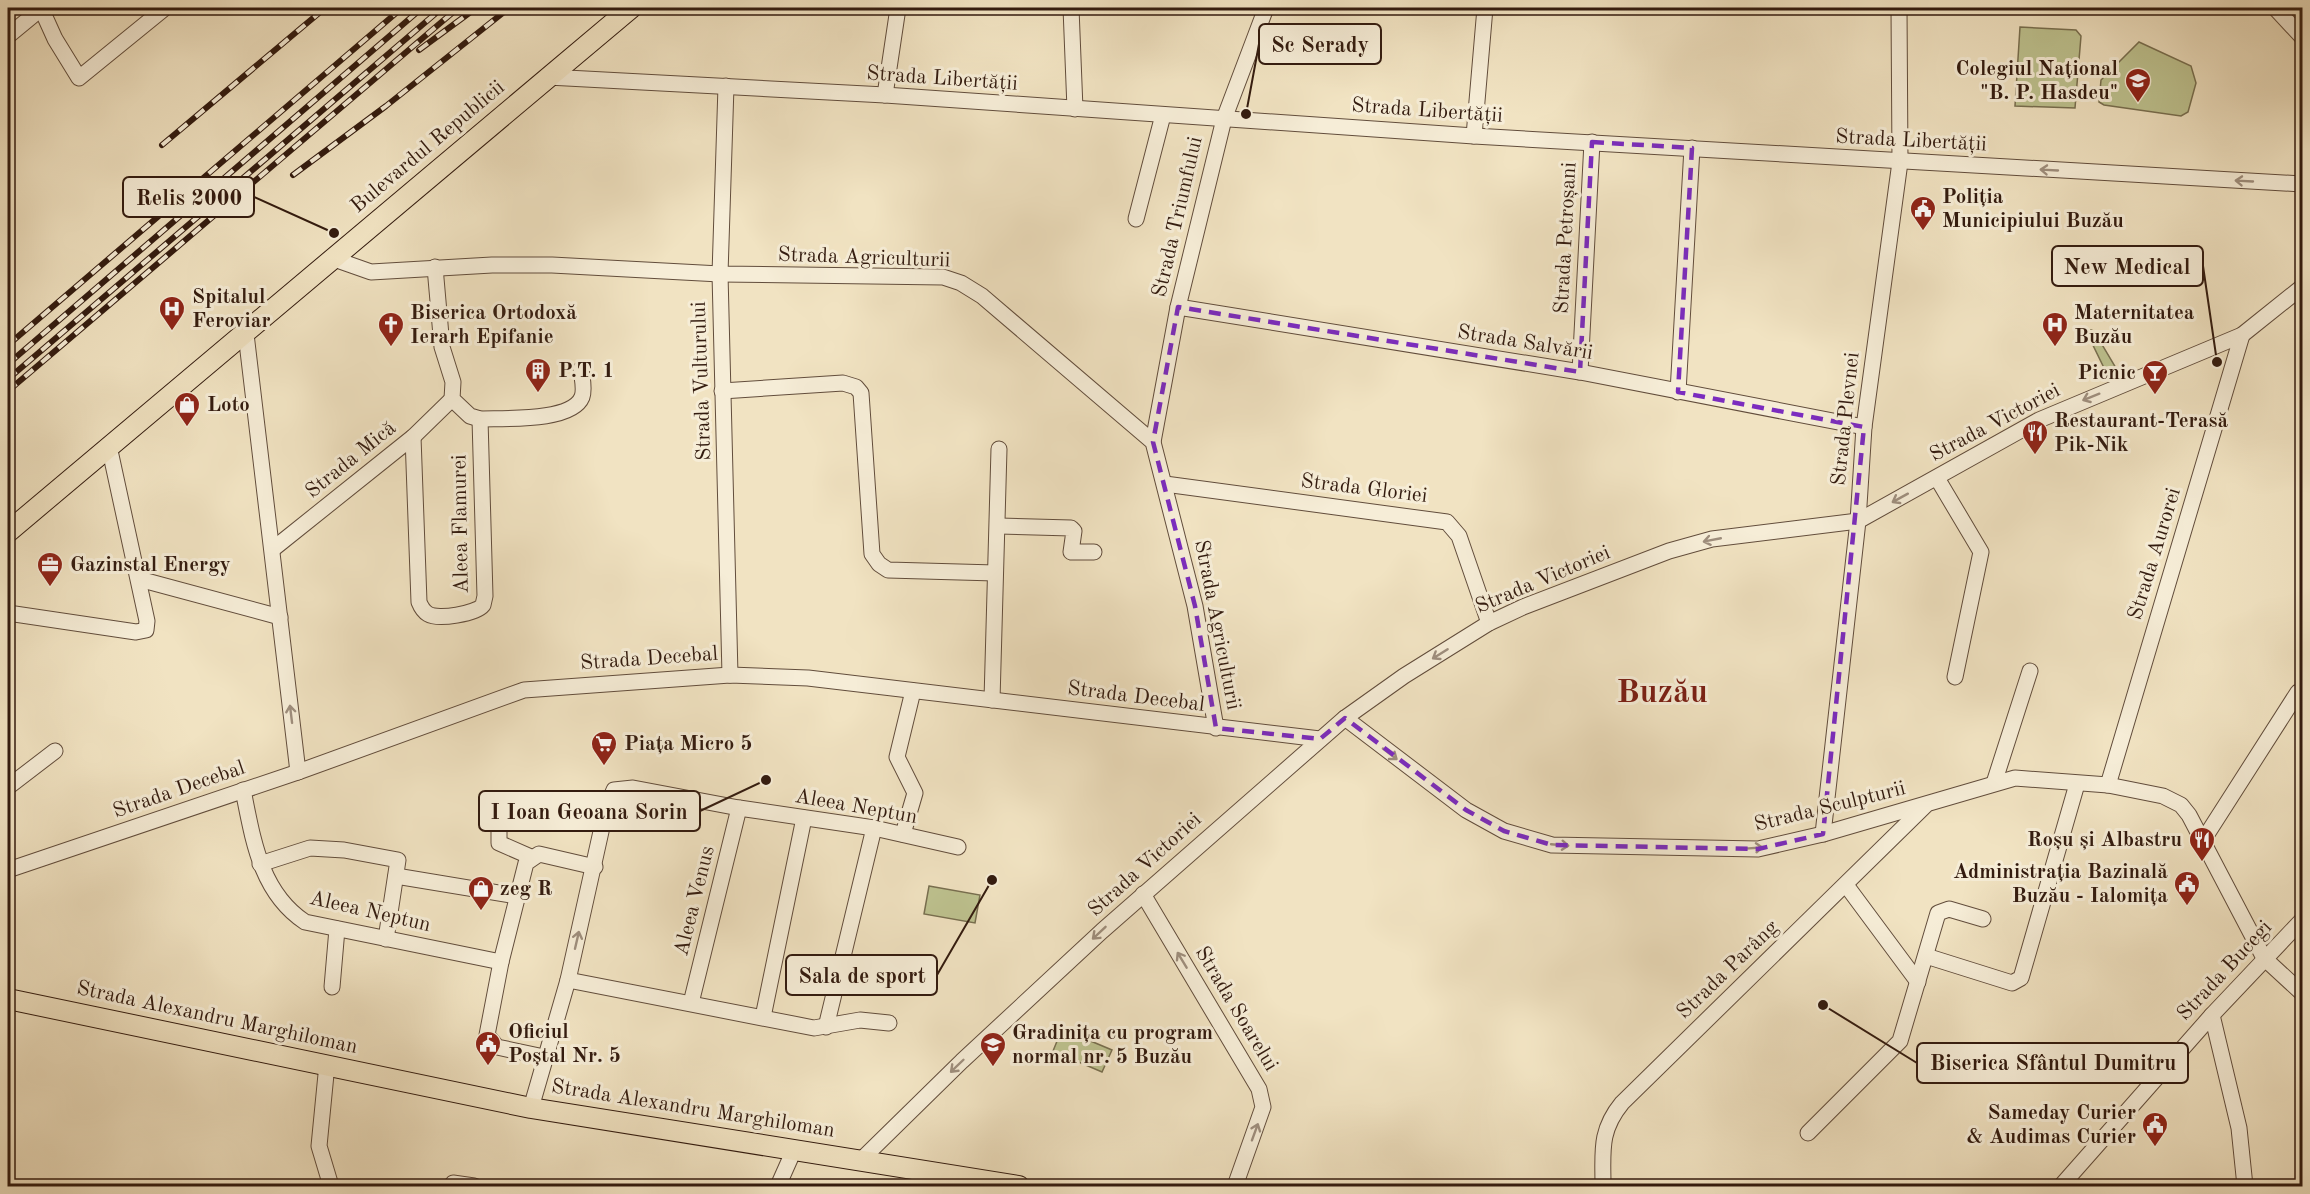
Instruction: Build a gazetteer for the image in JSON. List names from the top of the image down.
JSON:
{
  "streets": {
    "main road": ["Bulevardul Republicii", "Strada Alexandru Marghiloman"],
    "street": [
      "Strada Libertății",
      "Strada Triumfului",
      "Strada Petroșani",
      "Strada Agriculturii",
      "Strada Salvării",
      "Strada Vulturului",
      "Strada Plevnei",
      "Strada Victoriei",
      "Strada Mică",
      "Strada Gloriei",
      "Aleea Flamurei",
      "Strada Aurorei",
      "Strada Decebal",
      "Aleea Neptun",
      "Strada Sculpturii",
      "Aleea Venus",
      "Strada Parâng",
      "Strada Bucegi",
      "Strada Soarelui"
    ]
  },
  "crossings": [
    ["Strada Libertății", "Bulevardul Republicii"],
    ["Strada Libertății", "Strada Triumfului"],
    ["Strada Libertății", "Strada Petroșani"],
    ["Strada Libertății", "Strada Vulturului"],
    ["Strada Libertății", "Strada Plevnei"],
    ["Bulevardul Republicii", "Strada Agriculturii"],
    ["Strada Triumfului", "Strada Agriculturii"],
    ["Strada Triumfului", "Strada Salvării"],
    ["Strada Petroșani", "Strada Salvării"],
    ["Strada Agriculturii", "Strada Vulturului"],
    ["Strada Agriculturii", "Strada Gloriei"],
    ["Strada Agriculturii", "Strada Decebal"],
    ["Strada Salvării", "Strada Plevnei"],
    ["Strada Vulturului", "Strada Decebal"],
    ["Strada Plevnei", "Strada Victoriei"],
    ["Strada Plevnei", "Strada Sculpturii"],
    ["Strada Victoriei", "Strada Gloriei"],
    ["Strada Victoriei", "Strada Aurorei"],
    ["Strada Victoriei", "Strada Decebal"],
    ["Strada Victoriei", "Strada Sculpturii"],
    ["Strada Victoriei", "Strada Soarelui"],
    ["Strada Victoriei", "Strada Alexandru Marghiloman"],
    ["Strada Mică", "Aleea Flamurei"],
    ["Strada Aurorei", "Strada Sculpturii"],
    ["Strada Decebal", "Aleea Neptun"],
    ["Aleea Neptun", "Aleea Venus"],
    ["Aleea Neptun", "Strada Alexandru Marghiloman"],
    ["Strada Sculpturii", "Strada Parâng"],
    ["Strada Sculpturii", "Strada Bucegi"]
  ],
  "one_way": ["Strada Victoriei", "Strada Sculpturii", "Strada Soarelui"],
  "districts": ["Buzău"],
  "places": {
    "school or university": ["Colegiul Național \"B. P. Hasdeu\"", "Gradinița cu program normal nr. 5 Buzău"],
    "other": [
      "Sc Serady",
      "Relis 2000",
      "New Medical",
      "I Ioan Geoana Sorin",
      "Sala de sport",
      "Biserica Sfântul Dumitru"
    ],
    "public building": [
      "Poliția Municipiului Buzău",
      "Administrația Bazinală Buzău - Ialomița",
      "Oficiul Poștal Nr. 5",
      "Sameday Curier & Audimas Curier"
    ],
    "hospital": ["Spitalul Feroviar", "Maternitatea Buzău"],
    "church": ["Biserica Ortodoxă Ierarh Epifanie"],
    "building": ["P.T. 1"],
    "bar": ["Picnic"],
    "shop": ["Loto", "zeg R"],
    "restaurant": ["Restaurant-Terasă Pik-Nik", "Roșu și Albastru"],
    "office": ["Gazinstal Energy"],
    "supermarket": ["Piața Micro 5"]
  }
}
